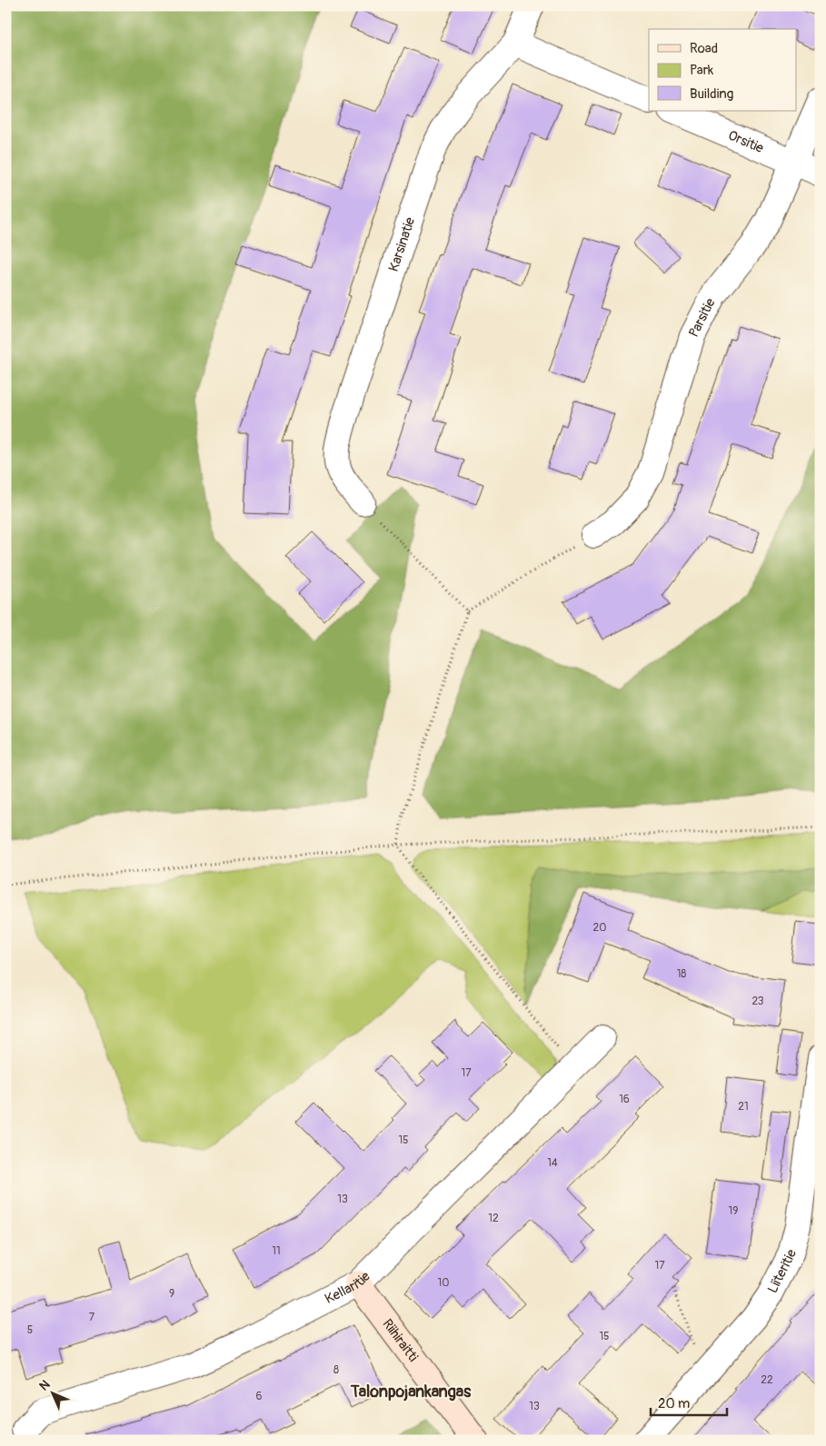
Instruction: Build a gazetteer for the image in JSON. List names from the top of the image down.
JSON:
{
  "streets": {
    "street": [
      "Orsitie",
      "Karsinatie",
      "Parsitie",
      "Liiteritie",
      "Kellaritie",
      "Riihiraitti"
    ]
  },
  "crossings": [
    ["Orsitie", "Parsitie"],
    ["Kellaritie", "Riihiraitti"]
  ],
  "districts": ["Talonpojankangas"],
  "house_numbers": [
    "20",
    "18",
    "23",
    "17",
    "16",
    "21",
    "15",
    "14",
    "13",
    "19",
    "12",
    "11",
    "17",
    "10",
    "9",
    "7",
    "5",
    "15",
    "8",
    "22",
    "6",
    "13"
  ],
  "legend": ["Road", "Park", "Building"],
  "scale_bar": "20 m",
  "north": "top left"
}
